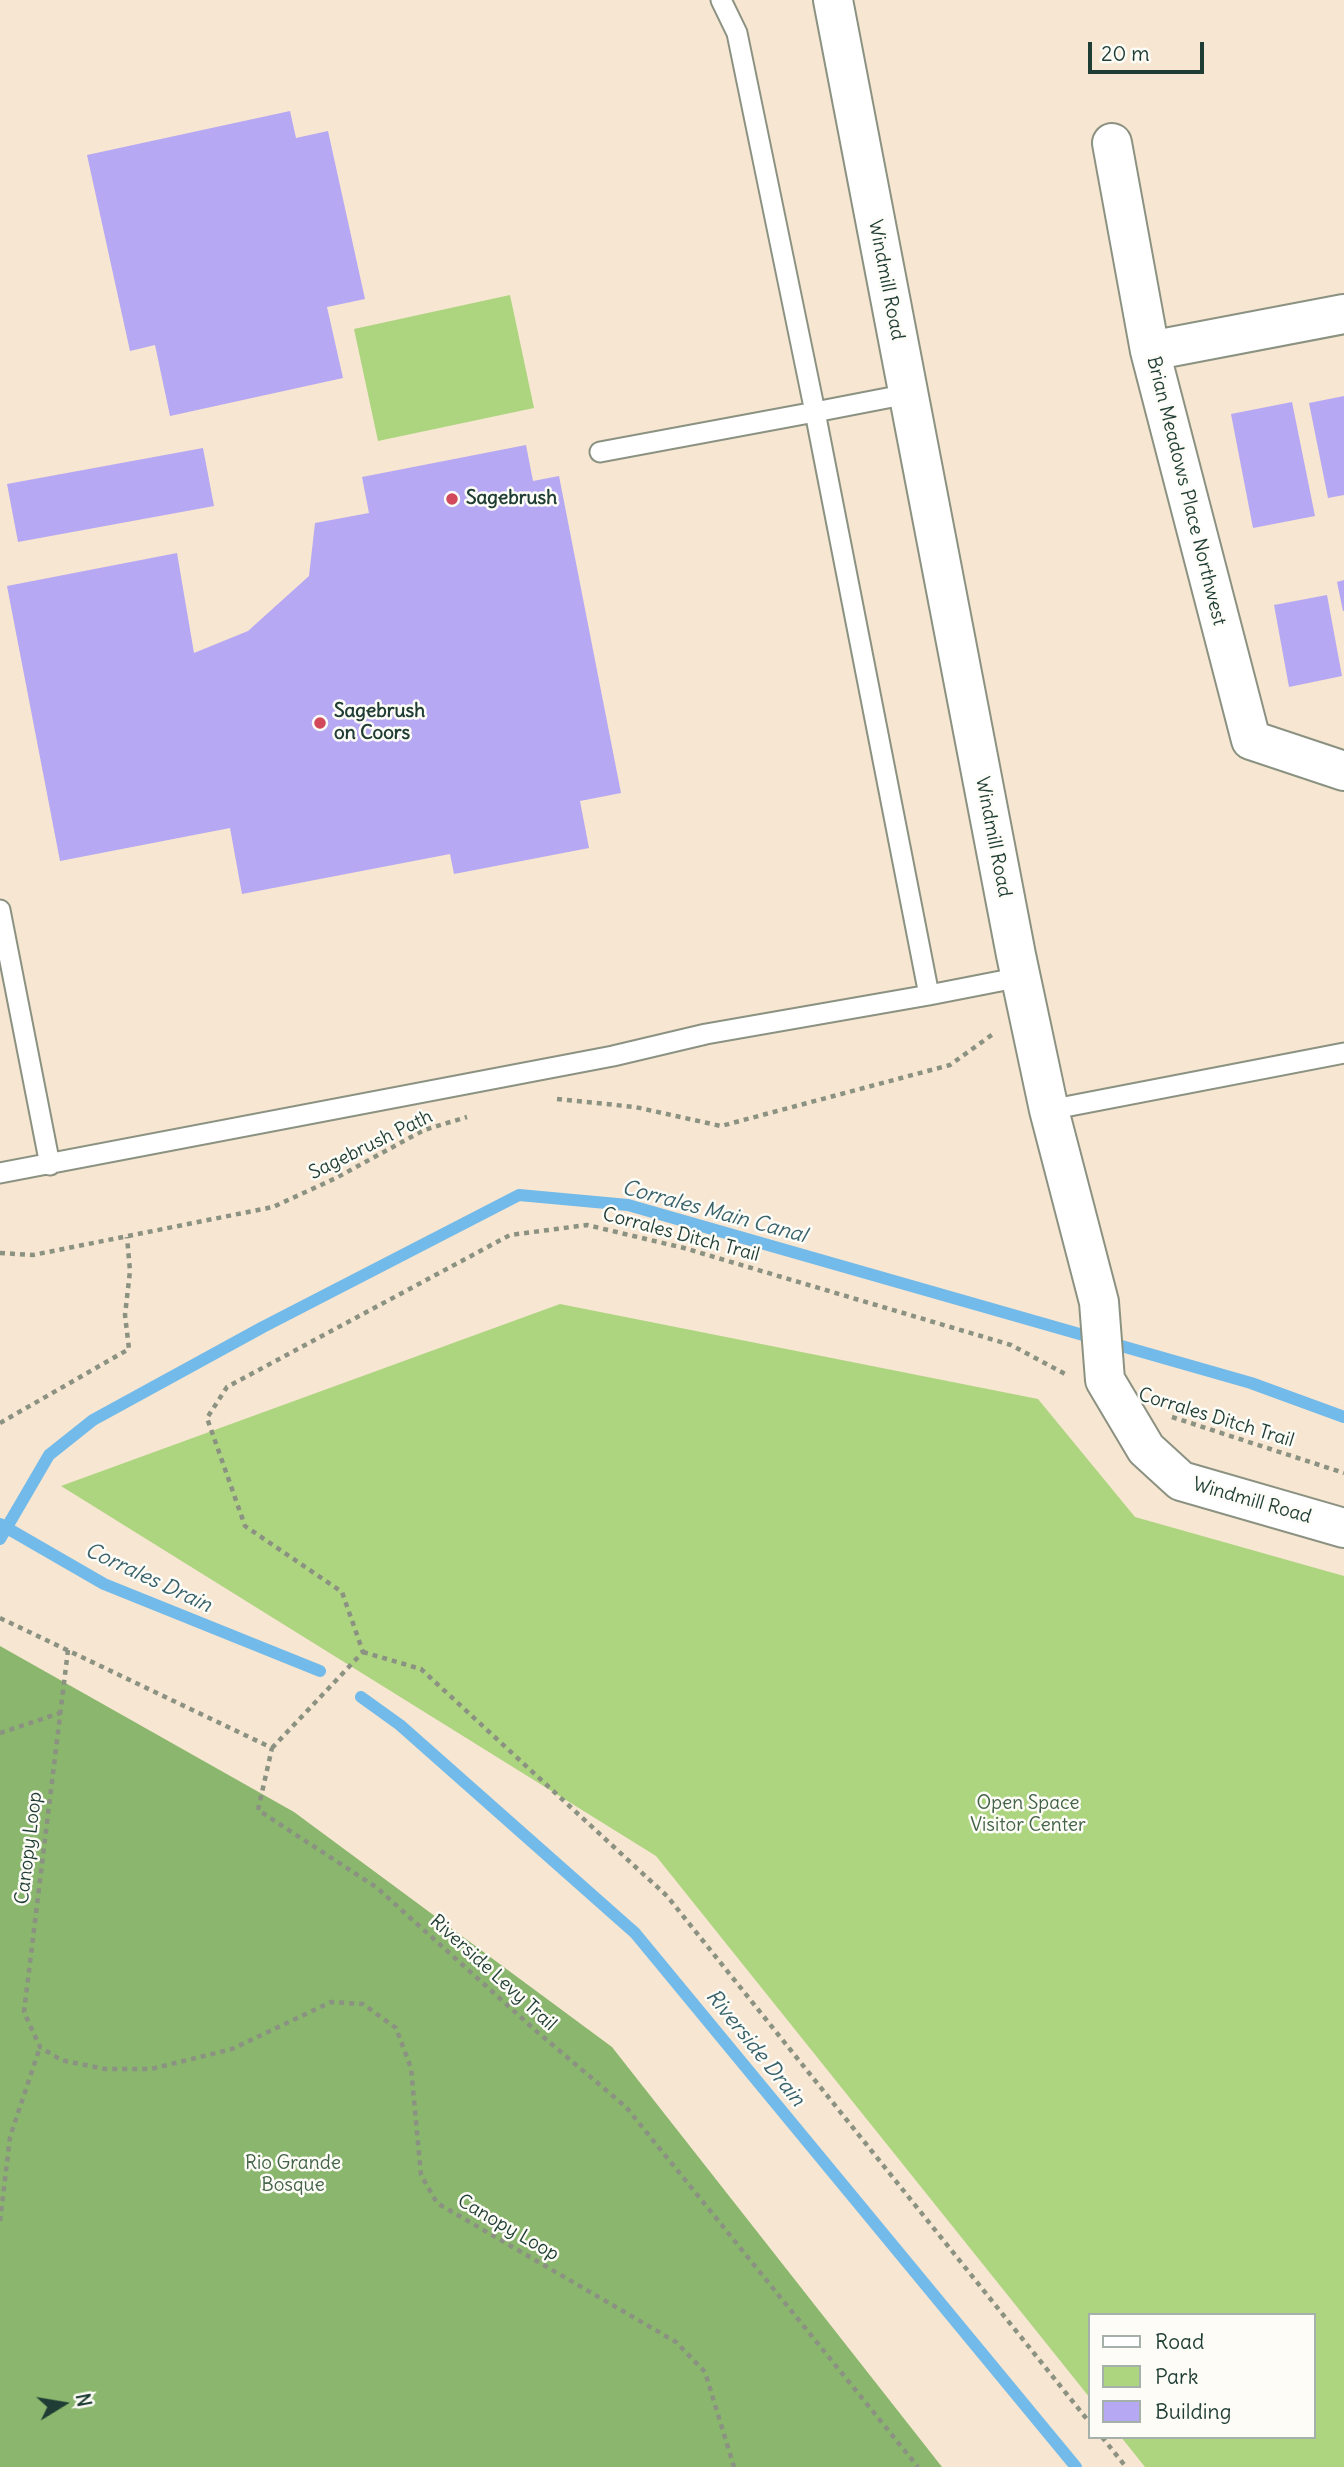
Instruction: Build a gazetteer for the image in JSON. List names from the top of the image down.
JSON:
{
  "streets": {
    "street": ["Windmill Road", "Brian Meadows Place Northwest"],
    "path": [
      "Sagebrush Path",
      "Corrales Ditch Trail",
      "Canopy Loop",
      "Riverside Levy Trail"
    ]
  },
  "crossings": [
    ["Windmill Road", "Corrales Ditch Trail"]
  ],
  "water": ["Corrales Main Canal", "Corrales Drain", "Riverside Drain"],
  "parks": ["Open Space Visitor Center", "Rio Grande Bosque"],
  "places": ["Sagebrush", "Sagebrush on Coors"],
  "legend": ["Road", "Park", "Building"],
  "scale_bar": "20 m",
  "north": "right"
}
